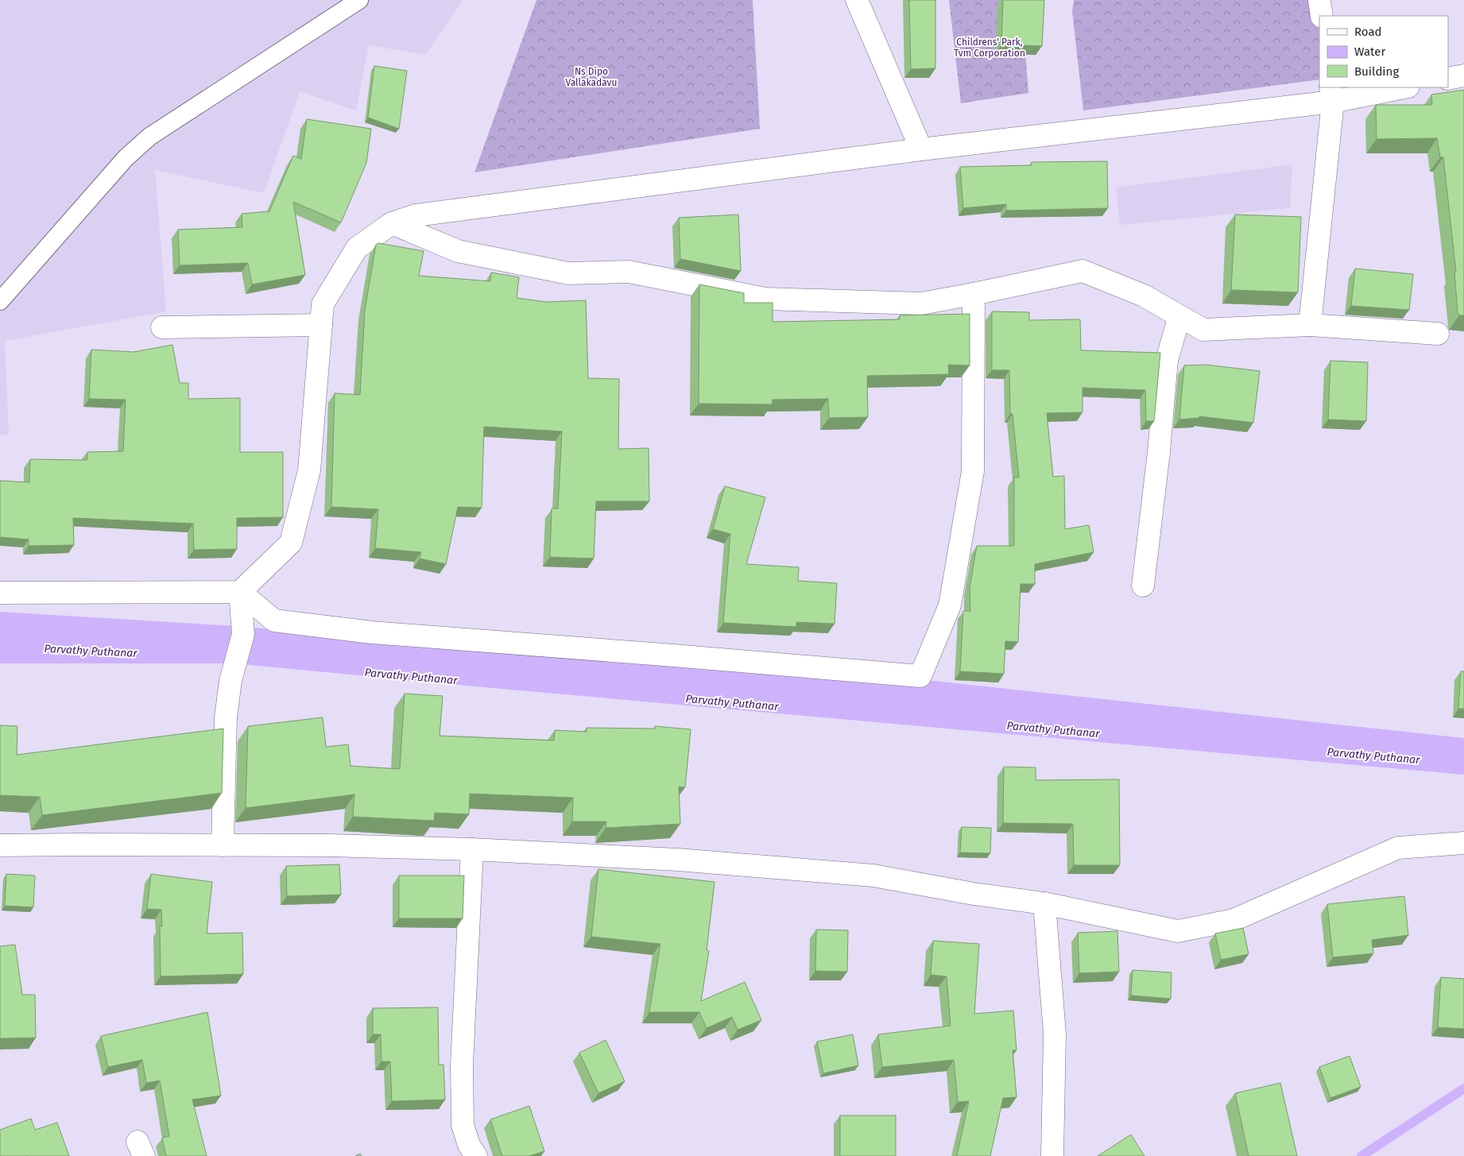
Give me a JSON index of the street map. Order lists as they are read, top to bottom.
{
  "water": ["Parvathy Puthanar"],
  "parks": ["Childrens' Park, Tvm Corporation", "Ns Dipo Vallakadavu"],
  "legend": ["Road", "Water", "Building"]
}
